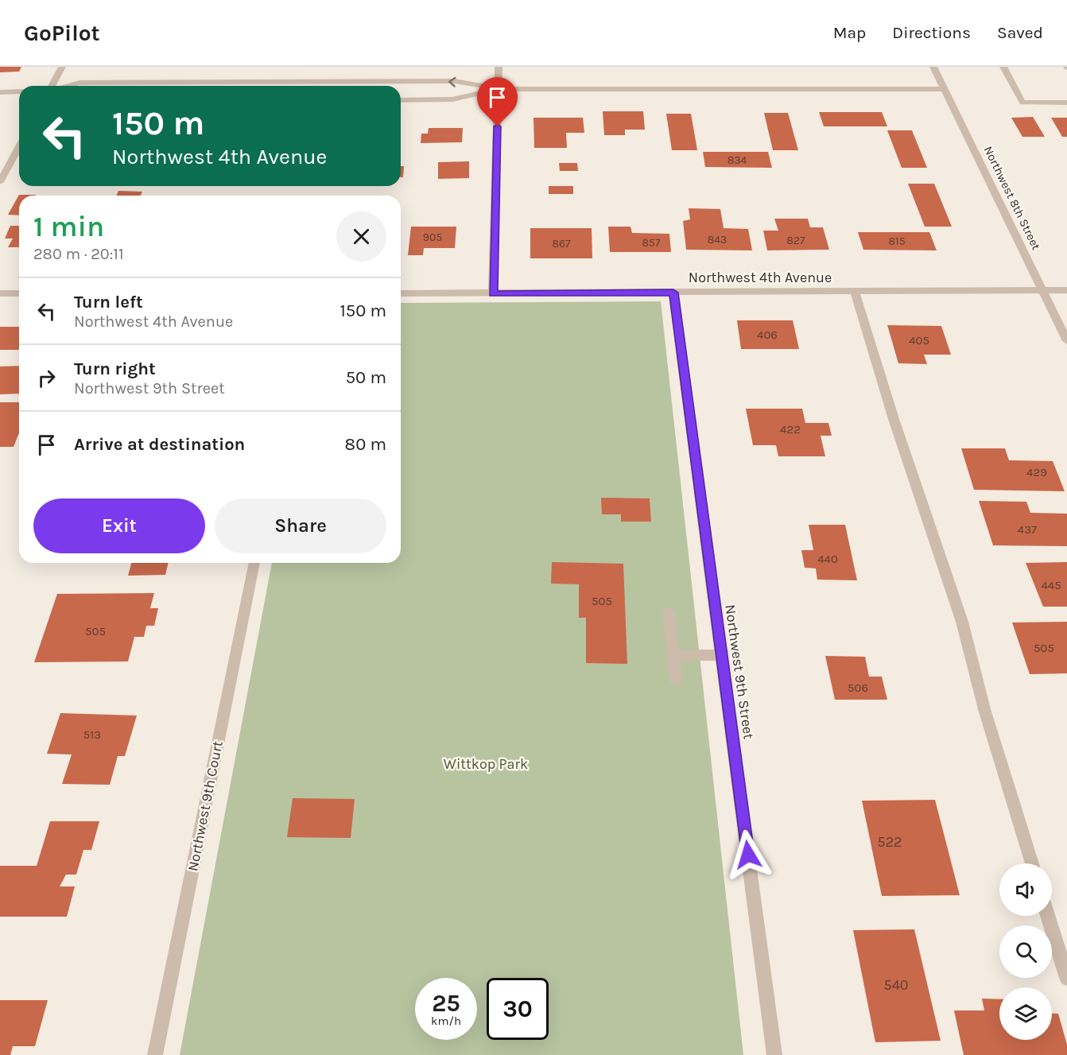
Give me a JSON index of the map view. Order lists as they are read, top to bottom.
{
  "streets": {
    "street": [
      "Northwest 8th Street",
      "Northwest 4th Avenue",
      "Northwest 9th Street",
      "Northwest 9th Court"
    ]
  },
  "crossings": [
    ["Northwest 8th Street", "Northwest 4th Avenue"],
    ["Northwest 4th Avenue", "Northwest 9th Street"]
  ],
  "parks": ["Wittkop Park"],
  "house_numbers": [
    "834",
    "905",
    "843",
    "827",
    "815",
    "857",
    "867",
    "406",
    "405",
    "422",
    "429",
    "437",
    "440",
    "445",
    "505",
    "505",
    "505",
    "506",
    "513",
    "522",
    "540"
  ],
  "page": {
    "header": "GoPilot",
    "nav": ["Map", "Directions", "Saved"],
    "turn": ["150 m", "Northwest 4th Avenue"],
    "heading": ["1 min", "280 m · 20:11"],
    "list": [
      {
        "name": "Turn left",
        "note": "Northwest 4th Avenue",
        "value": "150 m"
      },
      {
        "name": "Turn right",
        "note": "Northwest 9th Street",
        "value": "50 m"
      },
      {
        "name": "Arrive at destination",
        "value": "80 m"
      }
    ],
    "buttons": ["Exit", "Share"],
    "speed": "25 km/h",
    "limit": "30"
  }
}
